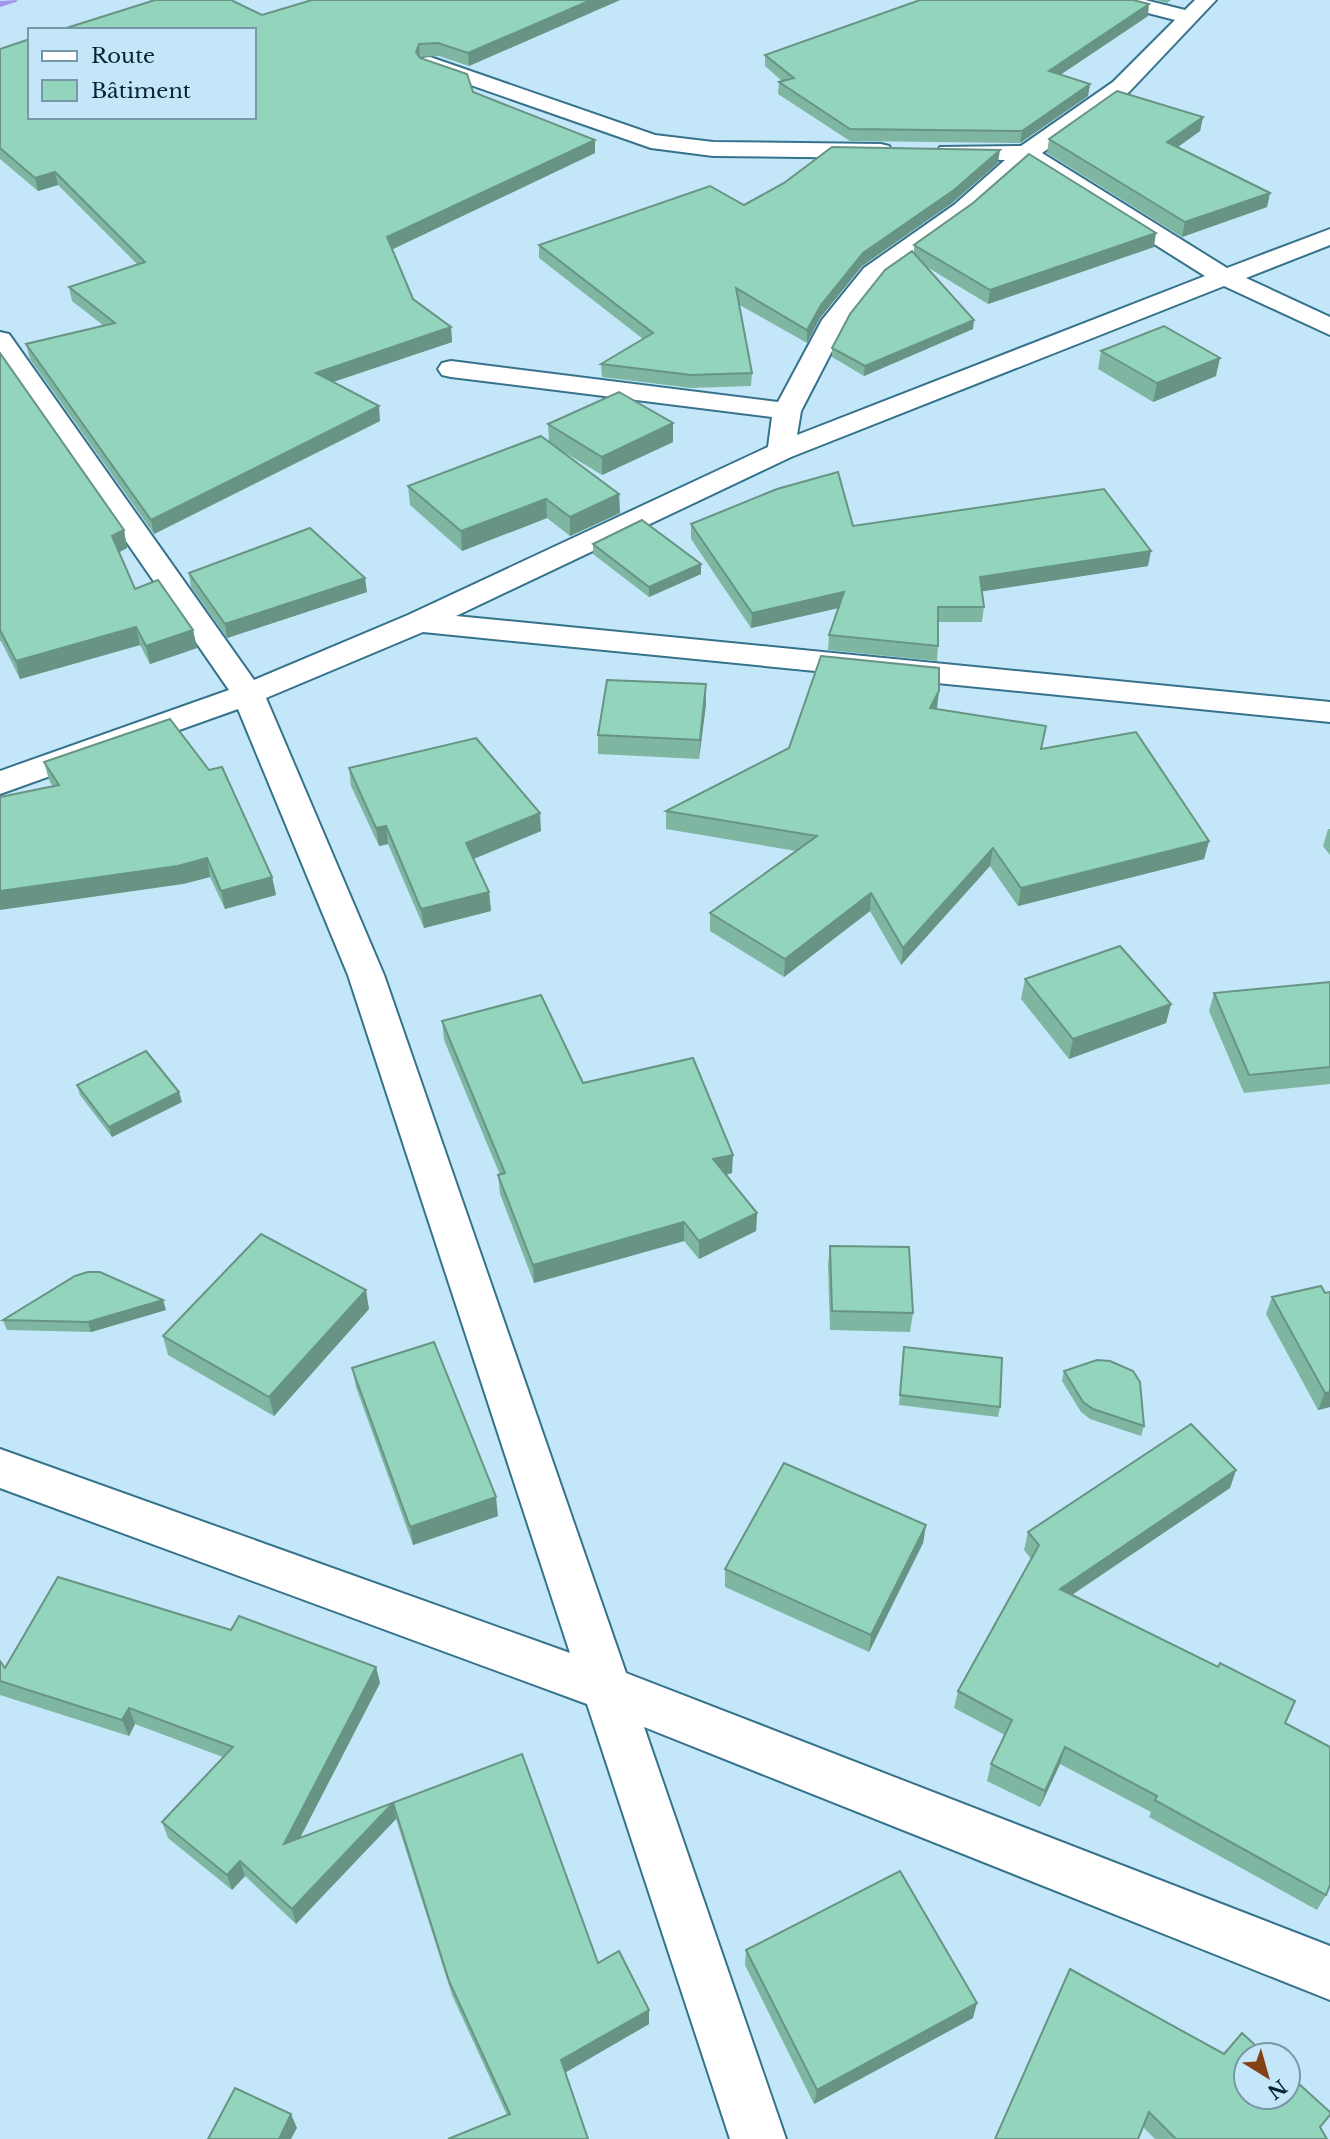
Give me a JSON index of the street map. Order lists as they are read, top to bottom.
{
  "legend": ["Route", "Bâtiment"],
  "north": "bottom right"
}
